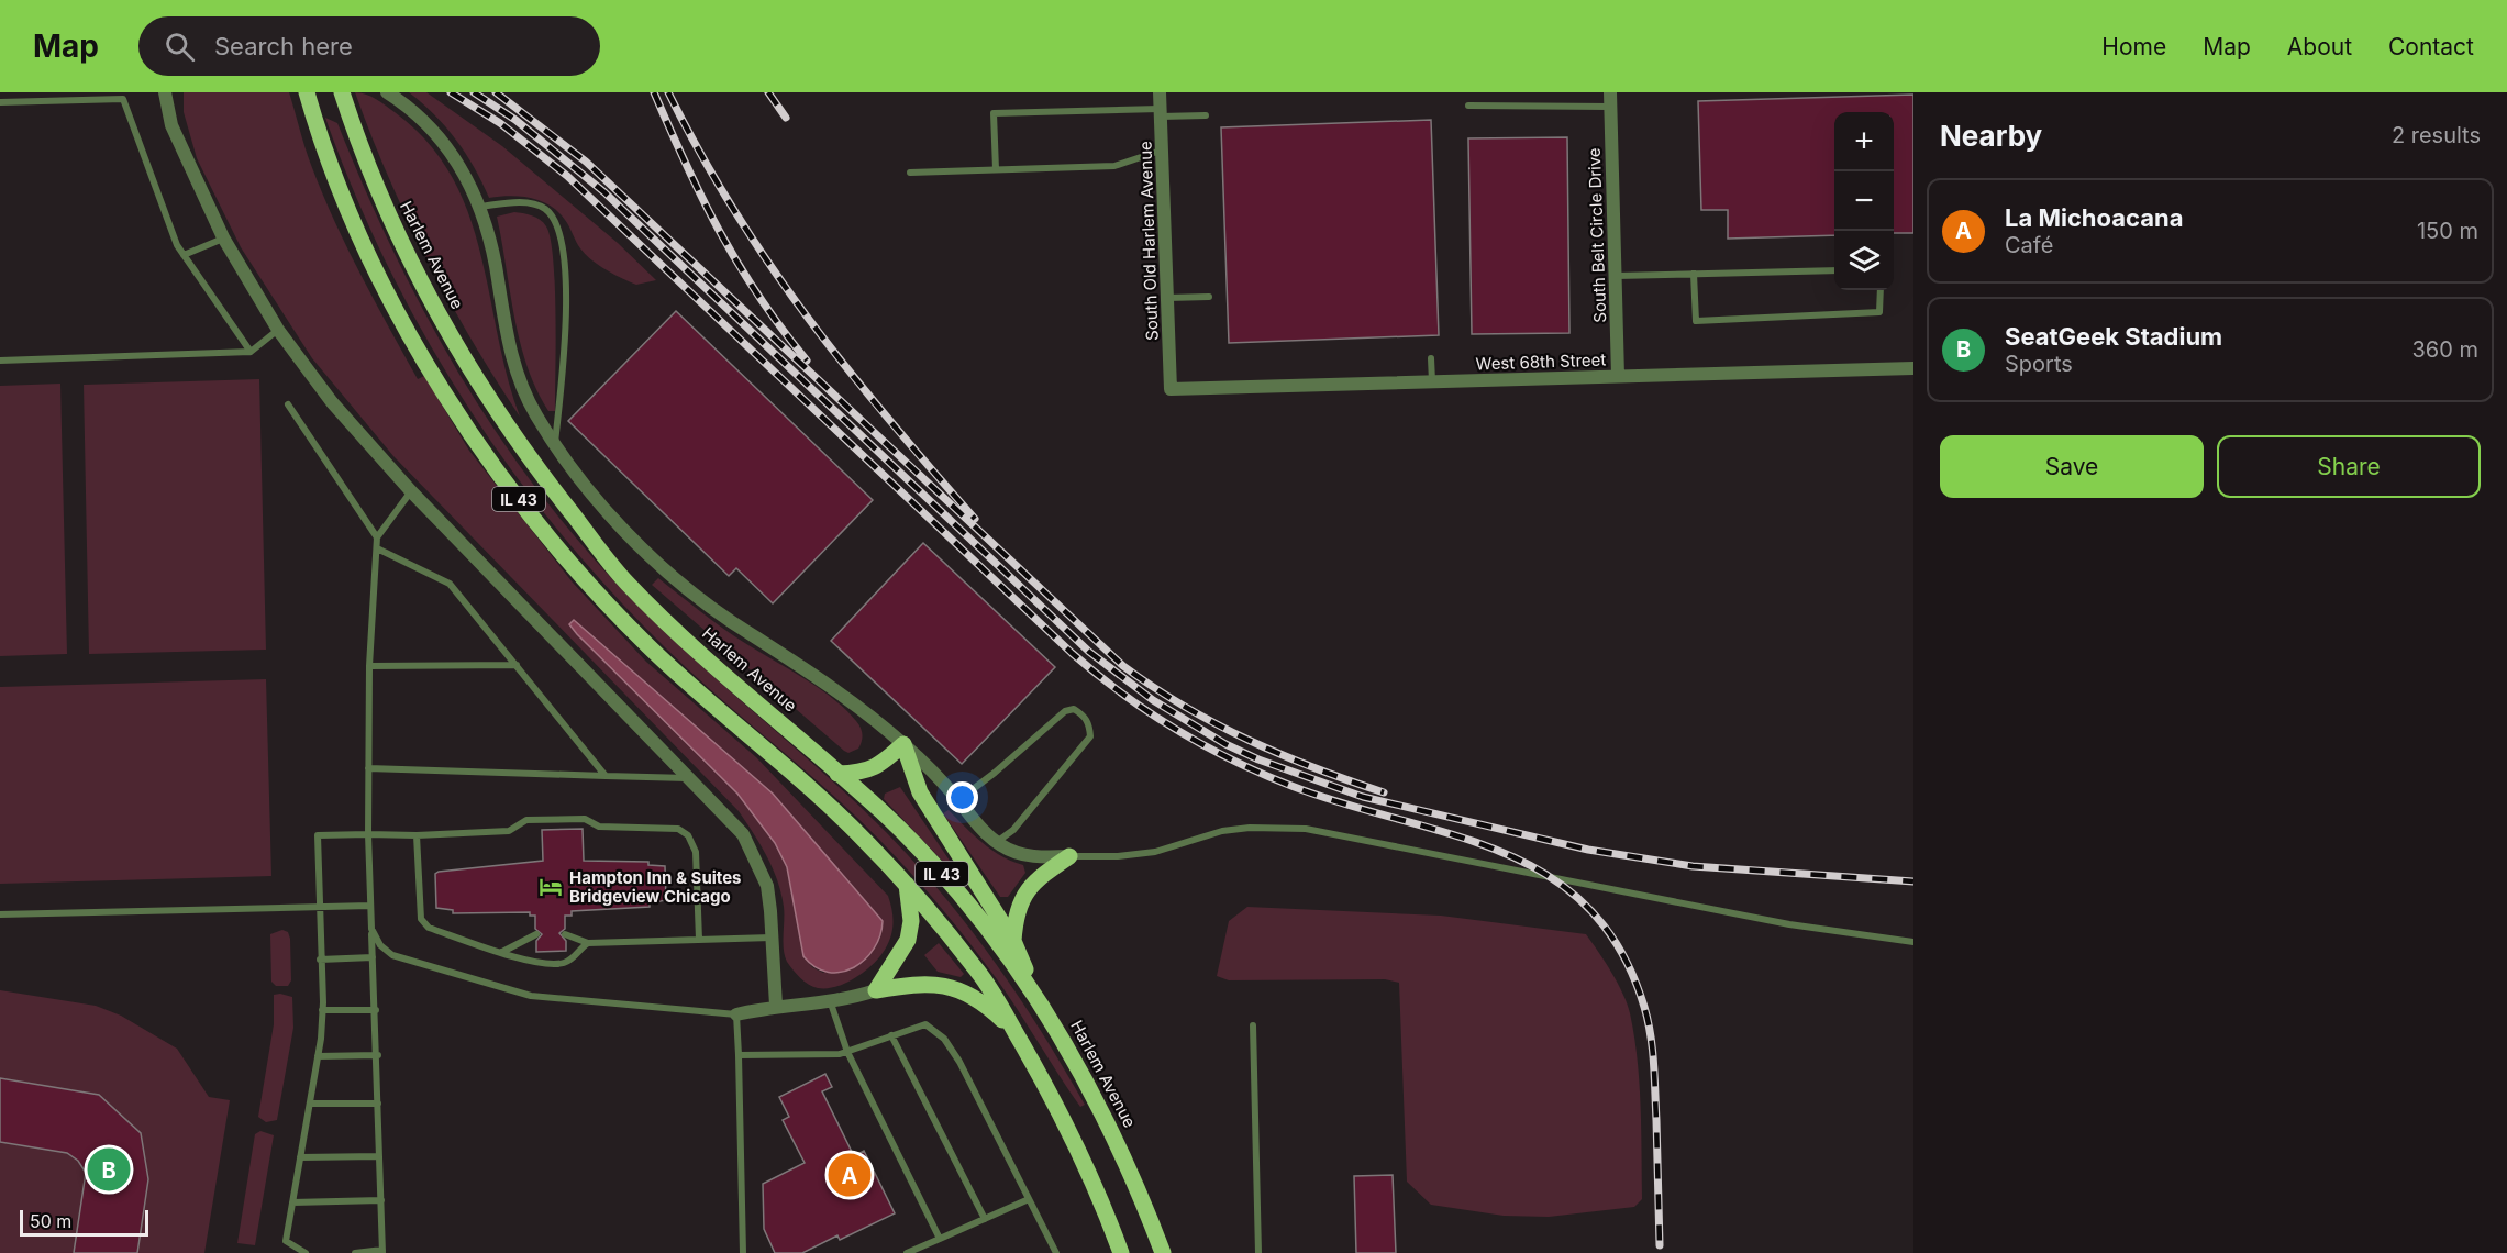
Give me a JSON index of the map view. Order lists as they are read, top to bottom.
{
  "streets": {
    "main road": ["Harlem Avenue", "IL 43"],
    "street": ["South Belt Circle Drive", "South Old Harlem Avenue", "West 68th Street"]
  },
  "crossings": [
    ["South Belt Circle Drive", "West 68th Street"],
    ["South Old Harlem Avenue", "West 68th Street"]
  ],
  "places": {
    "hotel": ["Hampton Inn & Suites Bridgeview Chicago"]
  },
  "scale_bar": "50 m",
  "page": {
    "header": "Map",
    "search": "Search here",
    "nav": [
      "Home",
      "Map",
      "About",
      "Contact"
    ],
    "heading": ["Nearby", "2 results"],
    "map_buttons": ["+", "−"],
    "list": [
      {
        "mark": "A",
        "name": "La Michoacana",
        "note": "Café",
        "value": "150 m"
      },
      {
        "mark": "B",
        "name": "SeatGeek Stadium",
        "note": "Sports",
        "value": "360 m"
      }
    ],
    "buttons": ["Save", "Share"],
    "pins": ["B", "A"],
    "scale": "50 m"
  }
}
